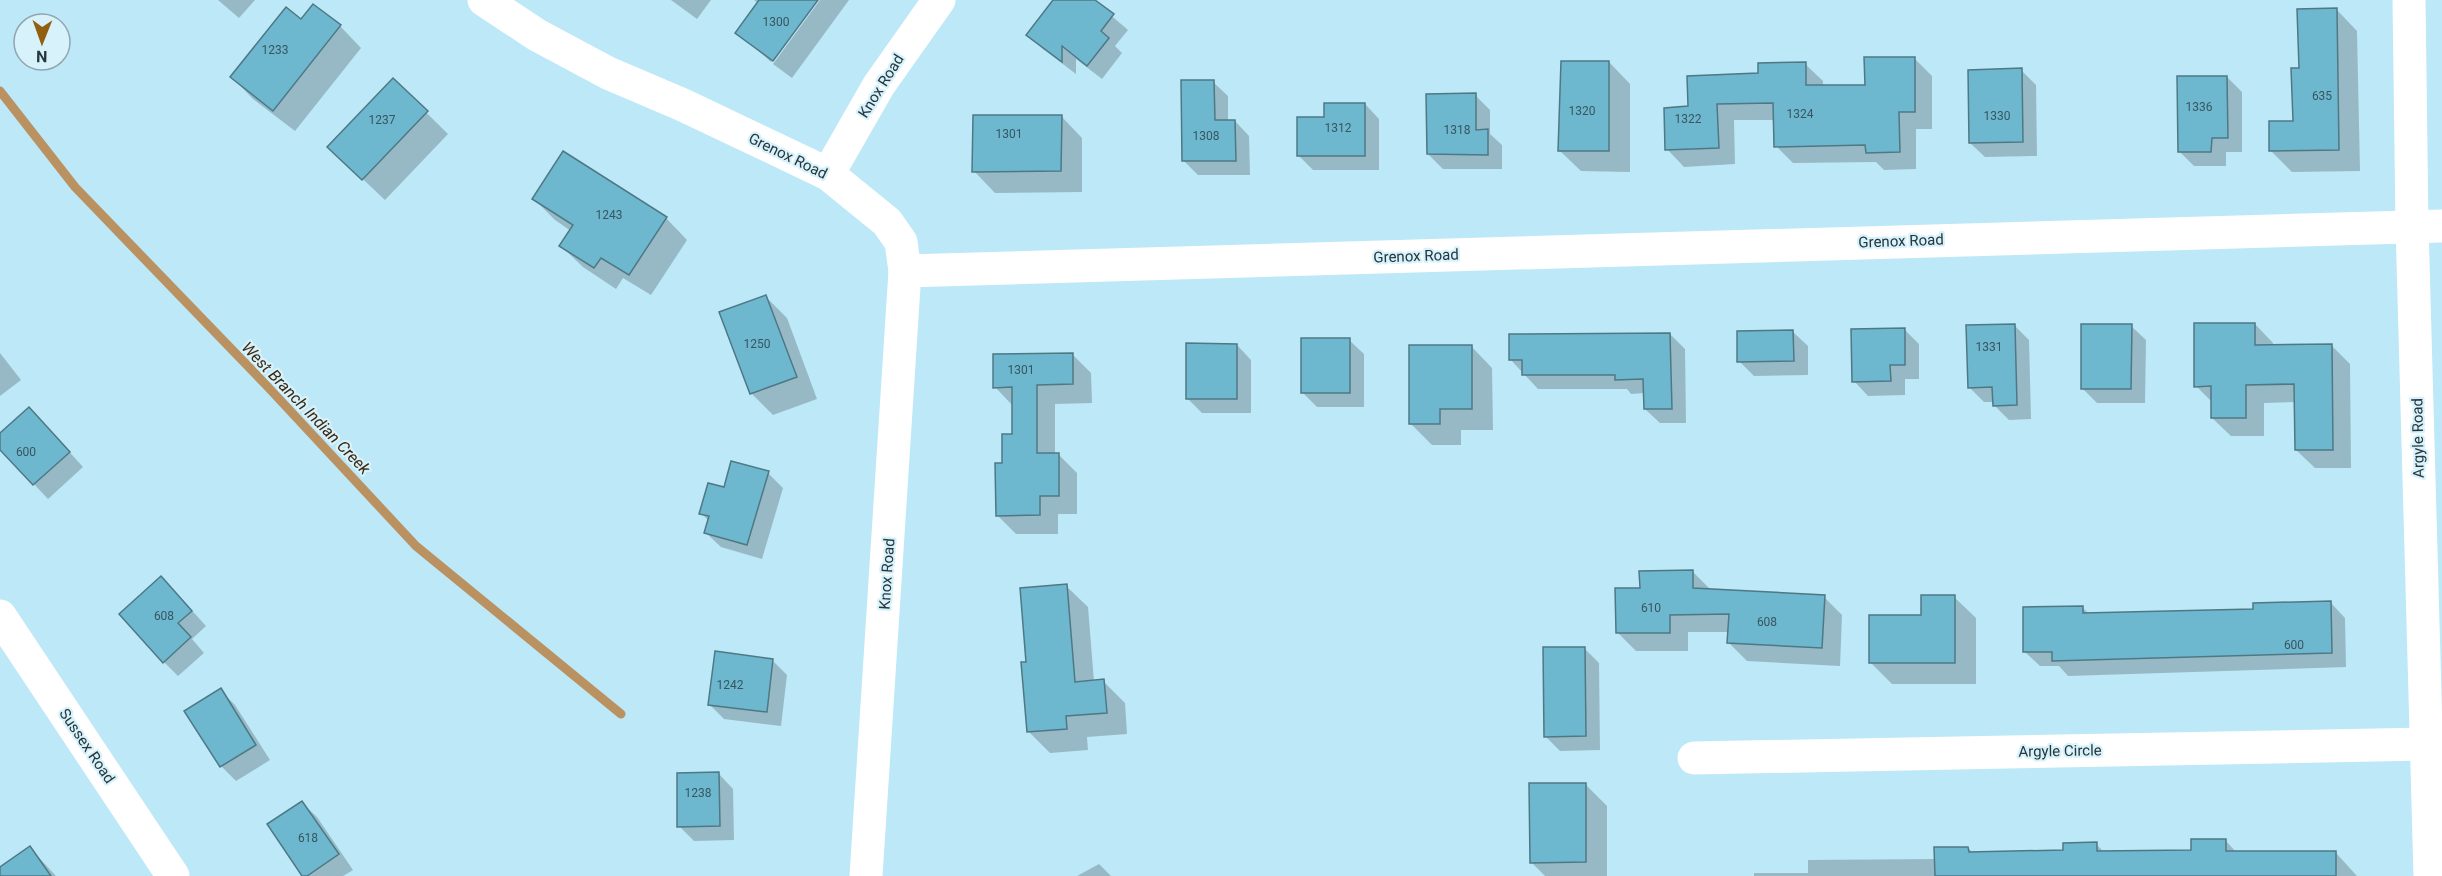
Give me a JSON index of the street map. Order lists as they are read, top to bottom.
{
  "streets": {
    "street": [
      "Knox Road",
      "Grenox Road",
      "Argyle Road",
      "Sussex Road",
      "Argyle Circle"
    ]
  },
  "crossings": [
    ["Knox Road", "Grenox Road"],
    ["Grenox Road", "Argyle Road"],
    ["Argyle Road", "Argyle Circle"]
  ],
  "water": ["West Branch Indian Creek"],
  "house_numbers": [
    "1300",
    "1233",
    "635",
    "1336",
    "1320",
    "1324",
    "1330",
    "1322",
    "1237",
    "1312",
    "1318",
    "1301",
    "1308",
    "1243",
    "1250",
    "1331",
    "1301",
    "600",
    "610",
    "608",
    "608",
    "600",
    "1242",
    "1238",
    "618"
  ],
  "north": "bottom"
}
